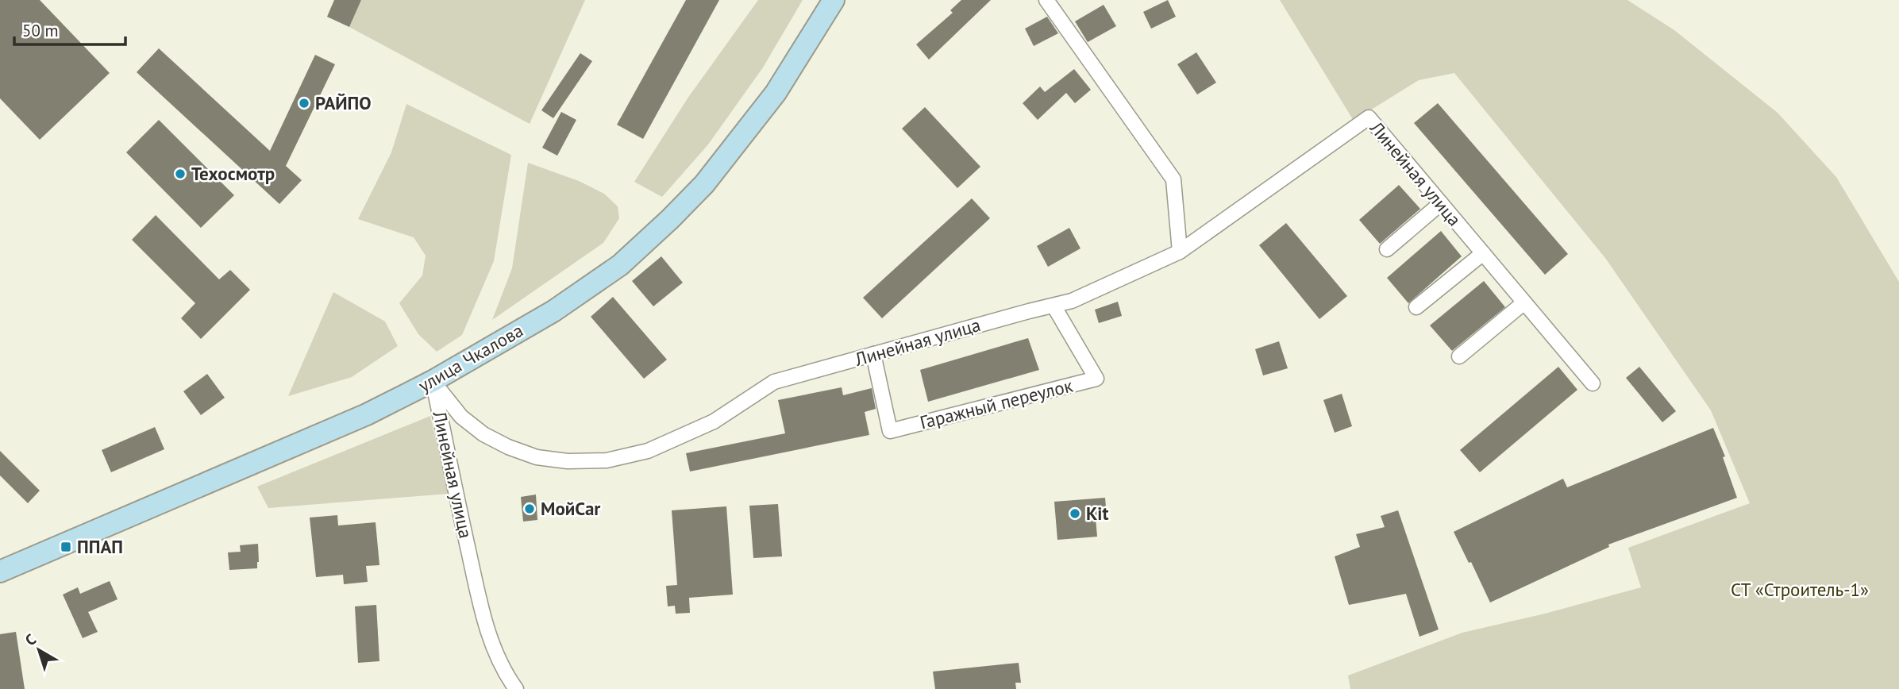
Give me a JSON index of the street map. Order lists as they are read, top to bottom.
{
  "streets": {
    "main road": ["улица Чкалова"],
    "street": ["Линейная улица", "Гаражный переулок"]
  },
  "crossings": [
    ["Линейная улица", "улица Чкалова"],
    ["Линейная улица", "Гаражный переулок"]
  ],
  "parks": ["СТ «Строитель-1»"],
  "places": {
    "other": [
      "РАЙПО",
      "Техосмотр",
      "МойCar",
      "Kit"
    ],
    "transit": ["ППАП"]
  },
  "scale_bar": "50 m",
  "north": "top left"
}
